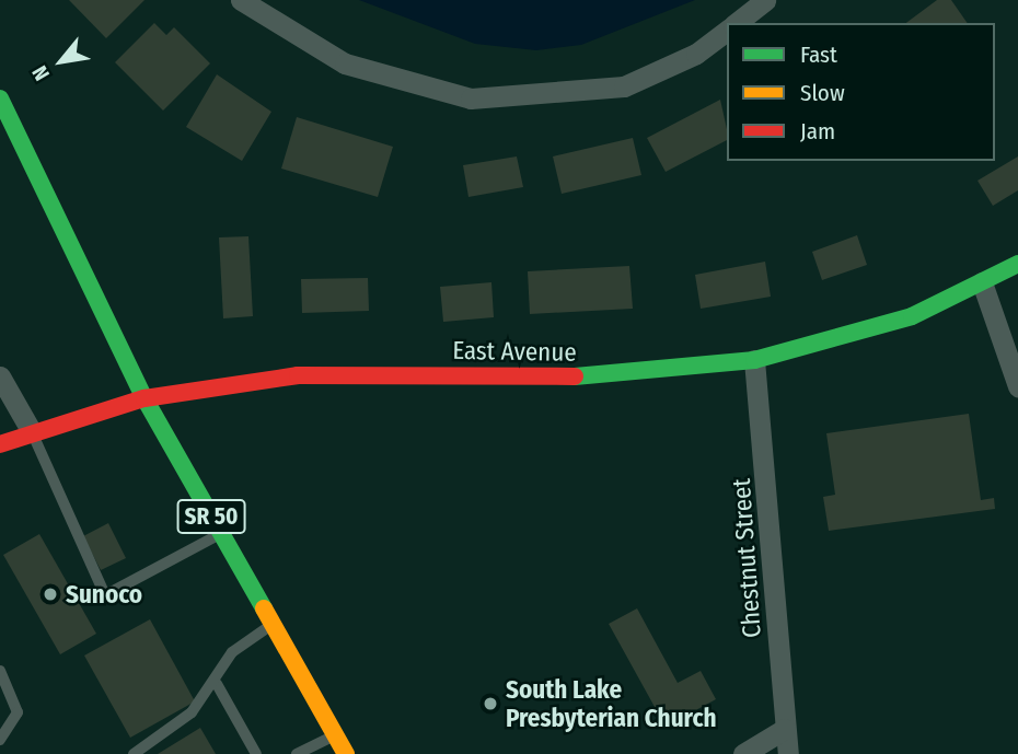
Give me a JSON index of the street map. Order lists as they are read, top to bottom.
{
  "streets": {
    "main road": ["East Avenue", "SR 50"],
    "street": ["Chestnut Street"]
  },
  "crossings": [
    ["East Avenue", "SR 50"],
    ["East Avenue", "Chestnut Street"]
  ],
  "places": ["Sunoco", "South Lake Presbyterian Church"],
  "legend": ["Fast", "Slow", "Jam"],
  "north": "bottom left"
}
